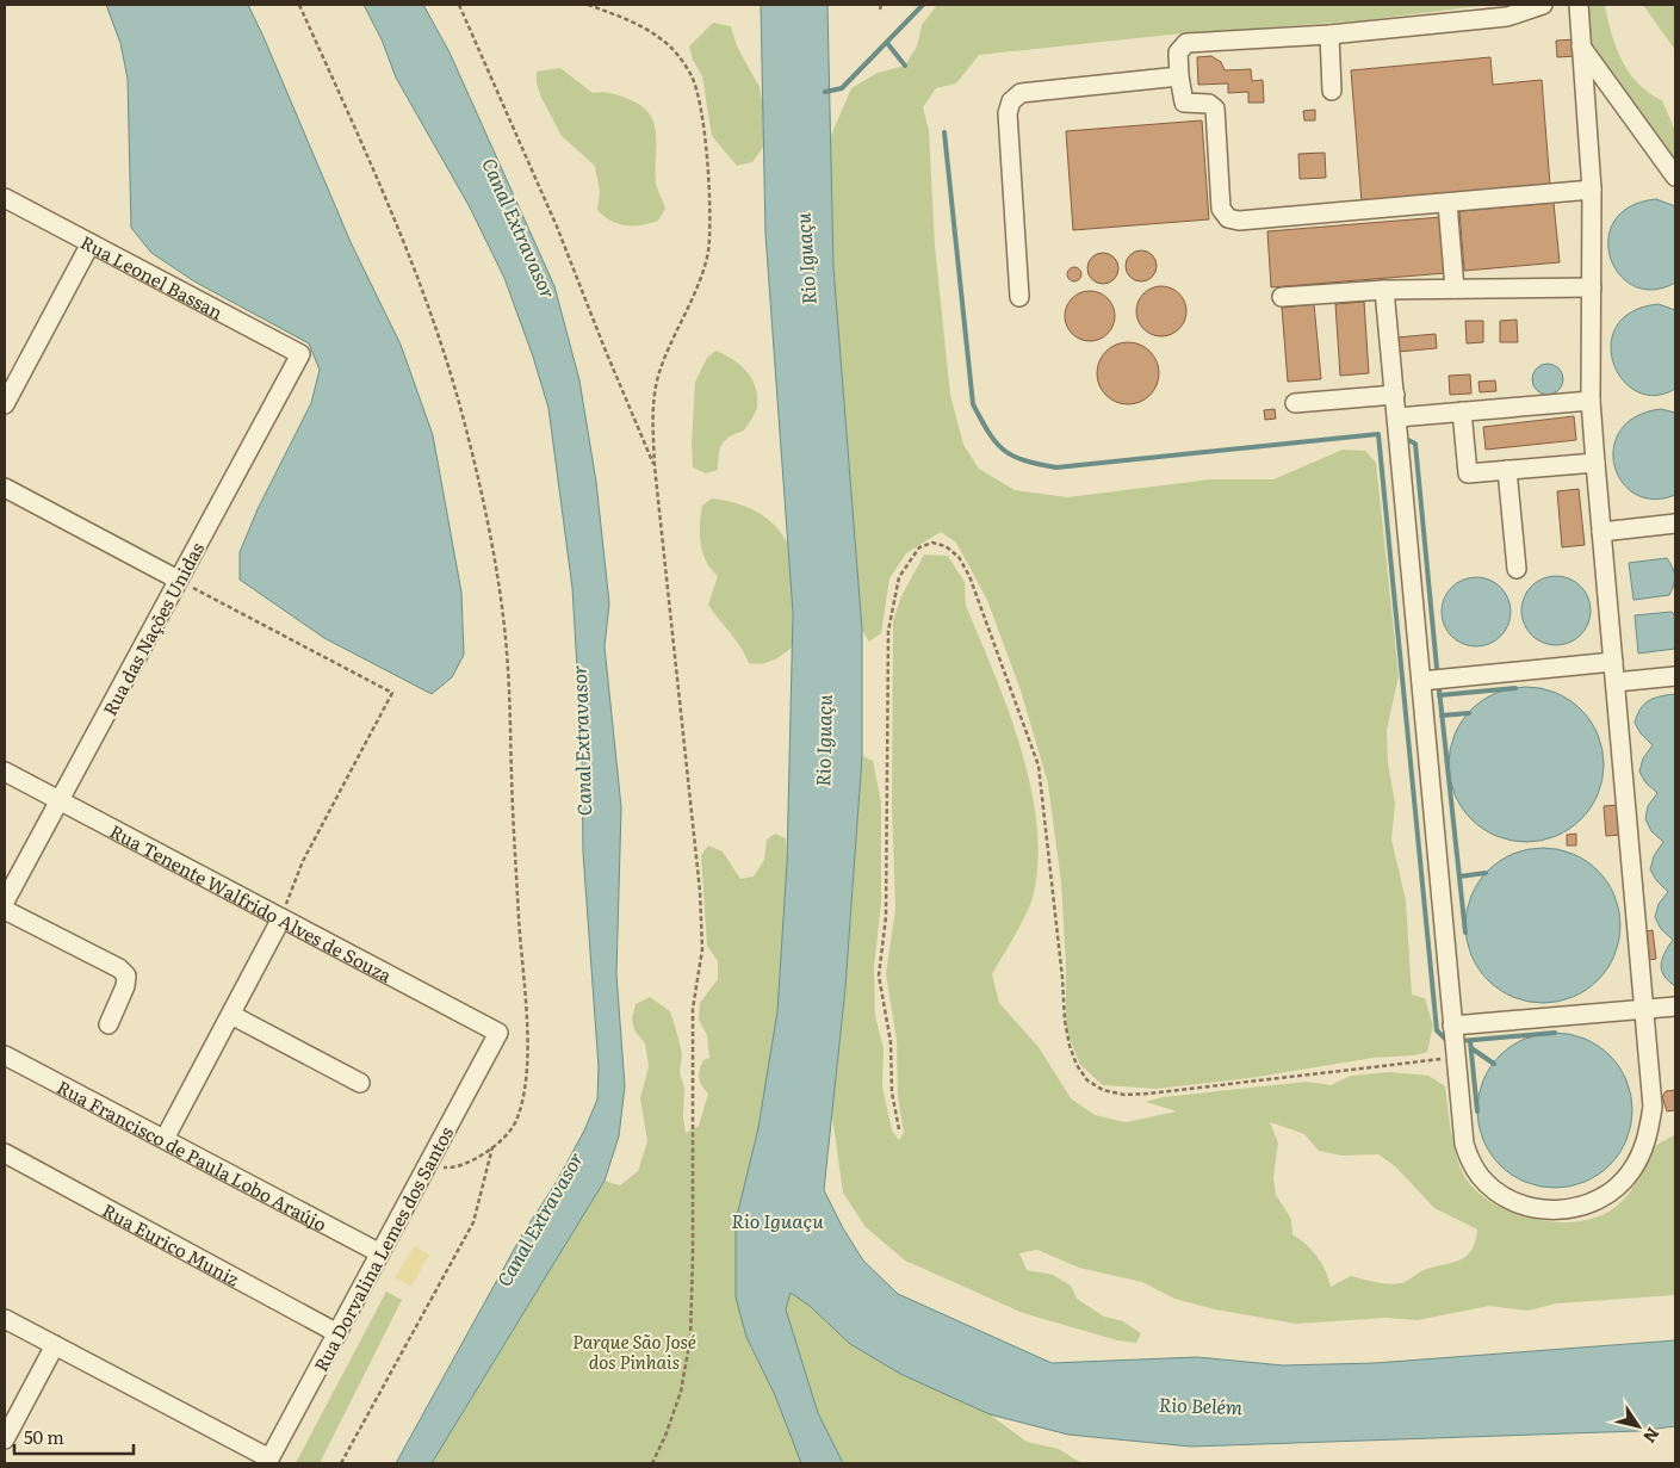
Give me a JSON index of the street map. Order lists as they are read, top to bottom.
{
  "streets": {
    "street": [
      "Rua Leonel Bassan",
      "Rua das Nações Unidas",
      "Rua Tenente Walfrido Alves de Souza",
      "Rua Francisco de Paula Lobo Araújo",
      "Rua Eurico Muniz",
      "Rua Dorvalina Lemes dos Santos"
    ]
  },
  "crossings": [
    ["Rua Leonel Bassan", "Rua das Nações Unidas"],
    ["Rua das Nações Unidas", "Rua Tenente Walfrido Alves de Souza"],
    ["Rua Tenente Walfrido Alves de Souza", "Rua Dorvalina Lemes dos Santos"],
    ["Rua Francisco de Paula Lobo Araújo", "Rua Dorvalina Lemes dos Santos"],
    ["Rua Eurico Muniz", "Rua Dorvalina Lemes dos Santos"]
  ],
  "water": ["Canal Extravasor", "Rio Iguaçu", "Rio Belém"],
  "parks": ["Parque São José dos Pinhais"],
  "scale_bar": "50 m",
  "north": "bottom right"
}
